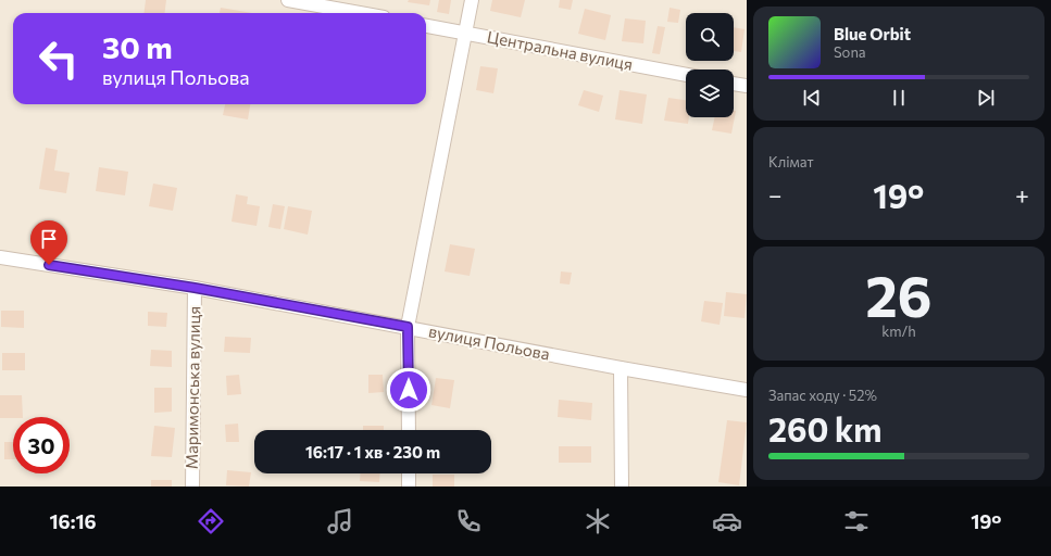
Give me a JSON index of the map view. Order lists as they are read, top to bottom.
{
  "streets": {
    "street": ["Центральна вулиця", "вулиця Польова", "Маримонська вулиця"]
  },
  "crossings": [
    ["вулиця Польова", "Маримонська вулиця"]
  ],
  "page": {
    "turn": ["30 m", "вулиця Польова"],
    "song": ["Blue Orbit", "Sona"],
    "tile": [
      "Клімат",
      ["26", "km/h"],
      ["Запас ходу · 52%", "260 km"]
    ],
    "heat": ["−", "19°", "+"],
    "limit": "30",
    "trip": "16:17 · 1 хв · 230 m",
    "tabs": ["16:16", "19°"]
  }
}
